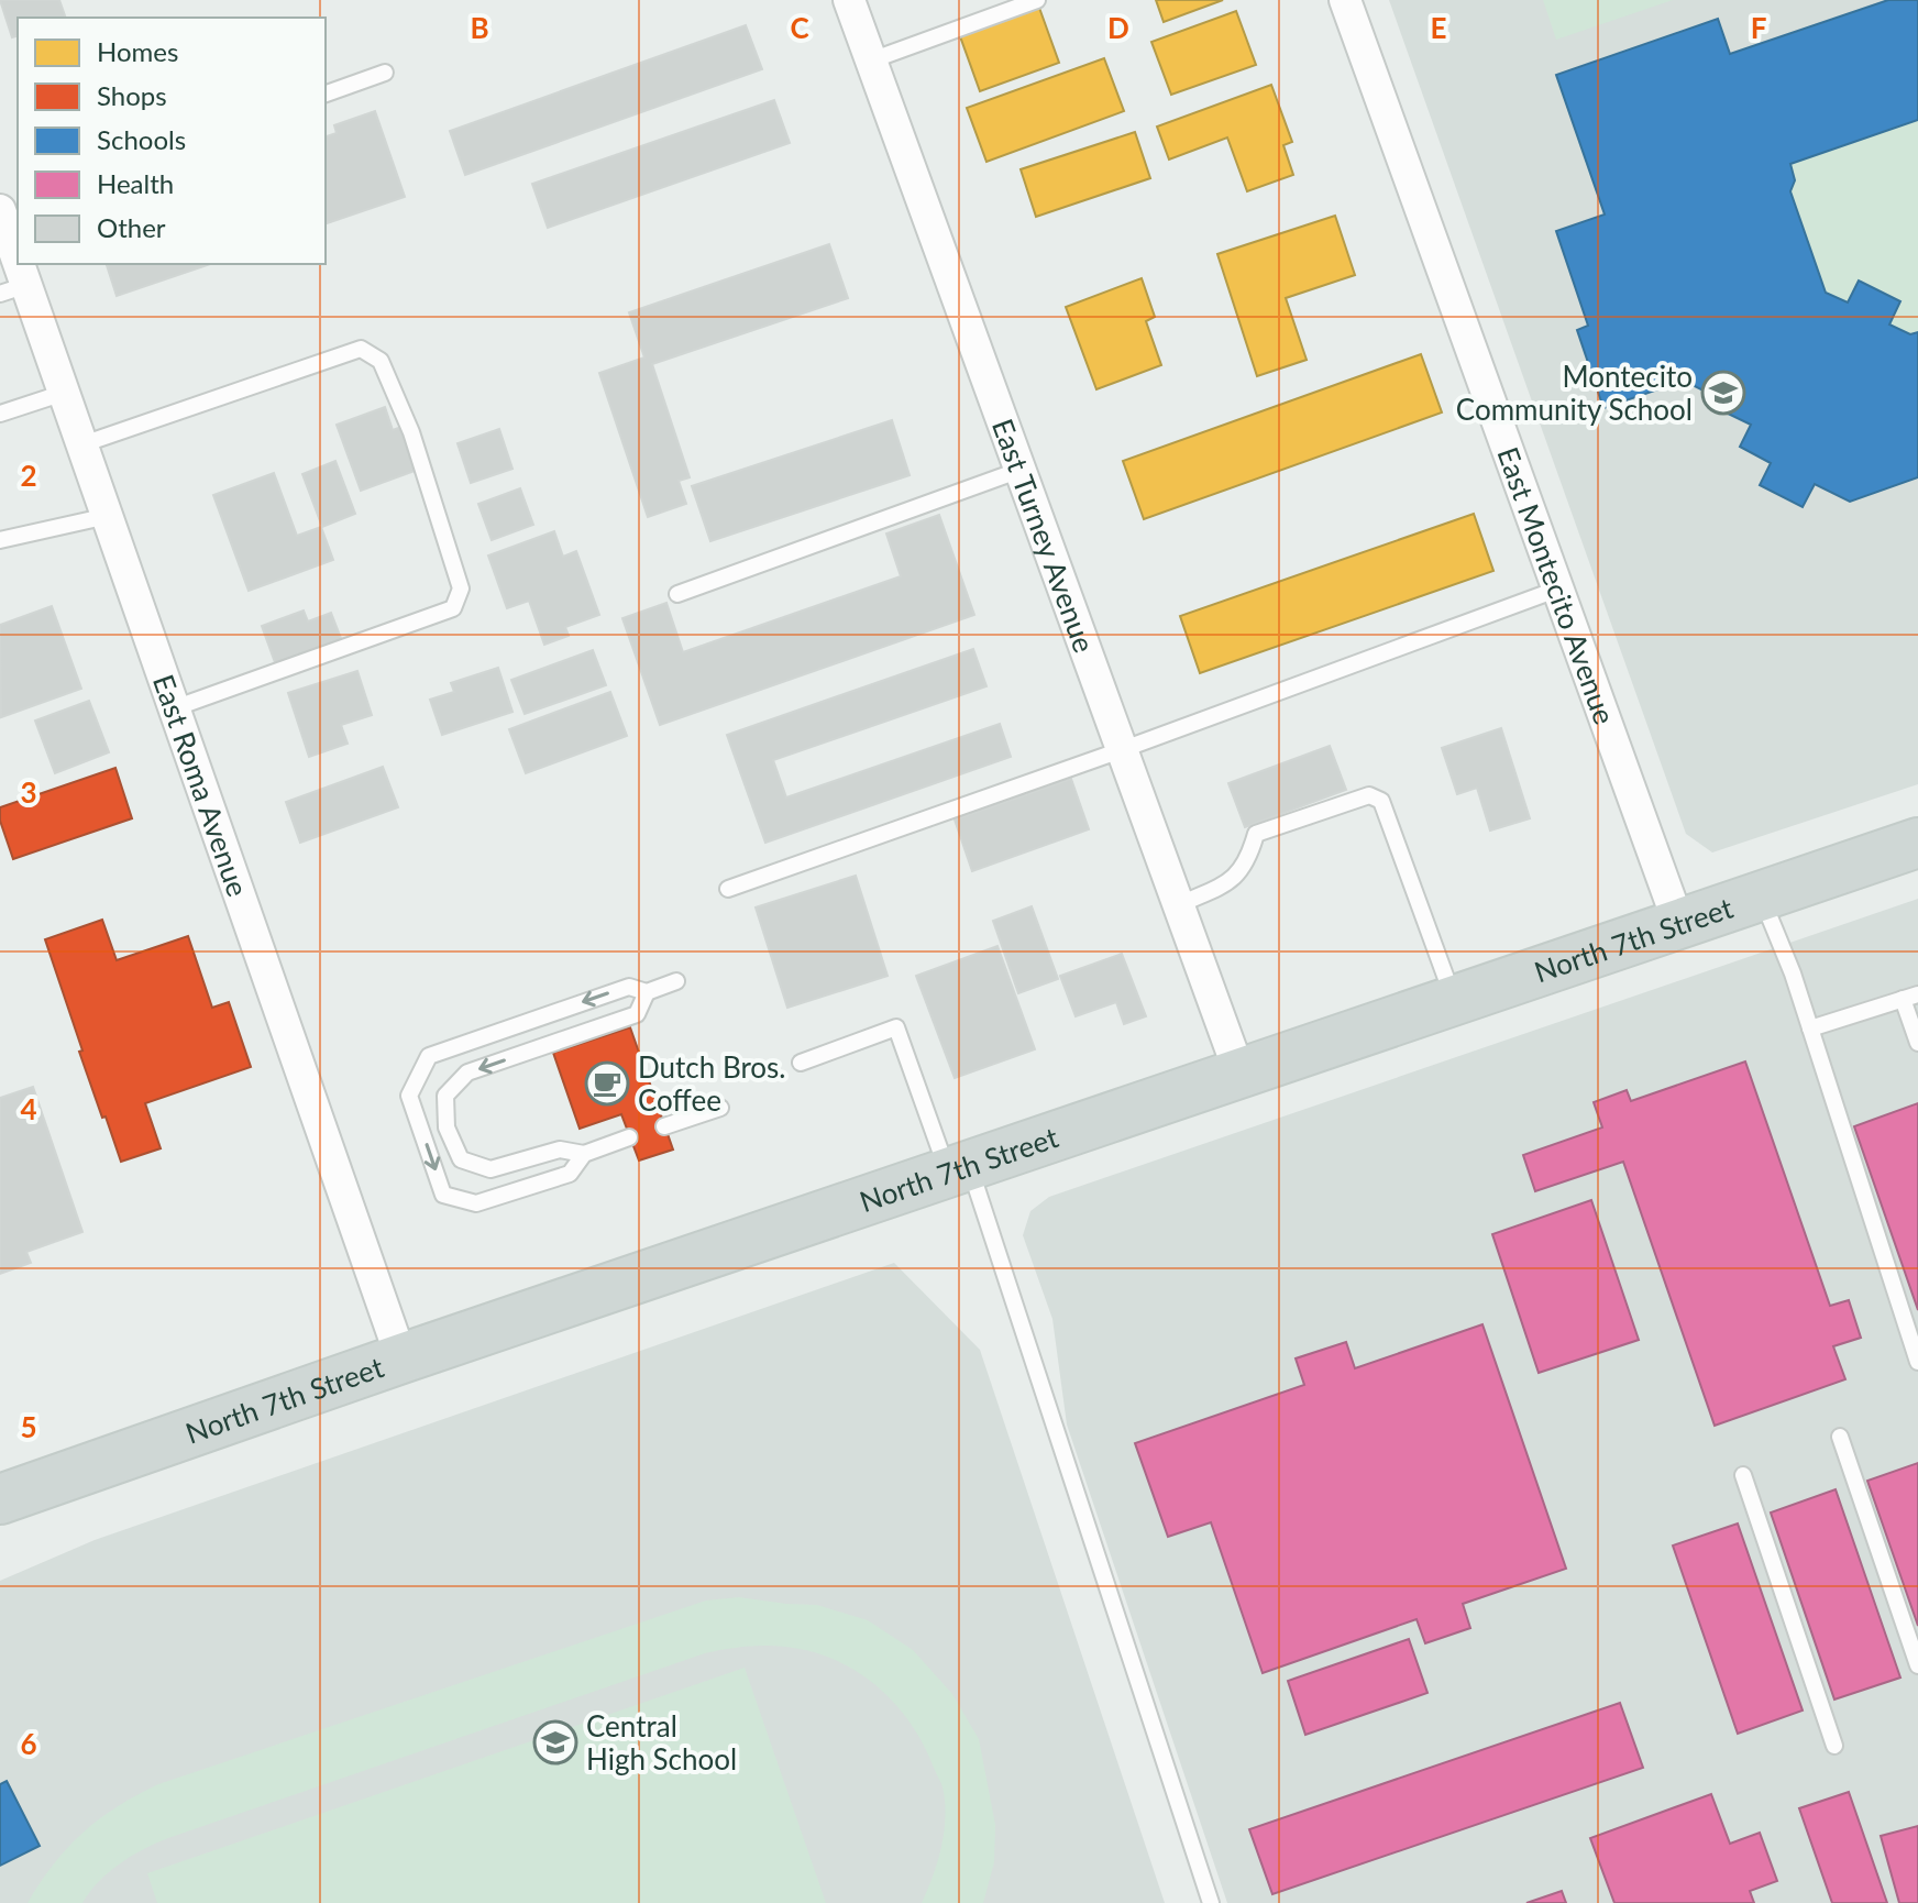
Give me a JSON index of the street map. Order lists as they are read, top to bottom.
{
  "streets": {
    "main road": ["North 7th Street"],
    "street": ["East Turney Avenue", "East Montecito Avenue", "East Roma Avenue"]
  },
  "crossings": [
    ["East Turney Avenue", "North 7th Street"],
    ["East Montecito Avenue", "North 7th Street"],
    ["East Roma Avenue", "North 7th Street"]
  ],
  "places": {
    "school or university": ["Montecito Community School", "Central High School"],
    "cafe": ["Dutch Bros. Coffee"]
  },
  "legend": [
    "Homes",
    "Shops",
    "Schools",
    "Health",
    "Other"
  ],
  "grid": {
    "columns": [
      "B",
      "C",
      "D",
      "E",
      "F"
    ],
    "rows": [
      "2",
      "3",
      "4",
      "5",
      "6"
    ]
  }
}
